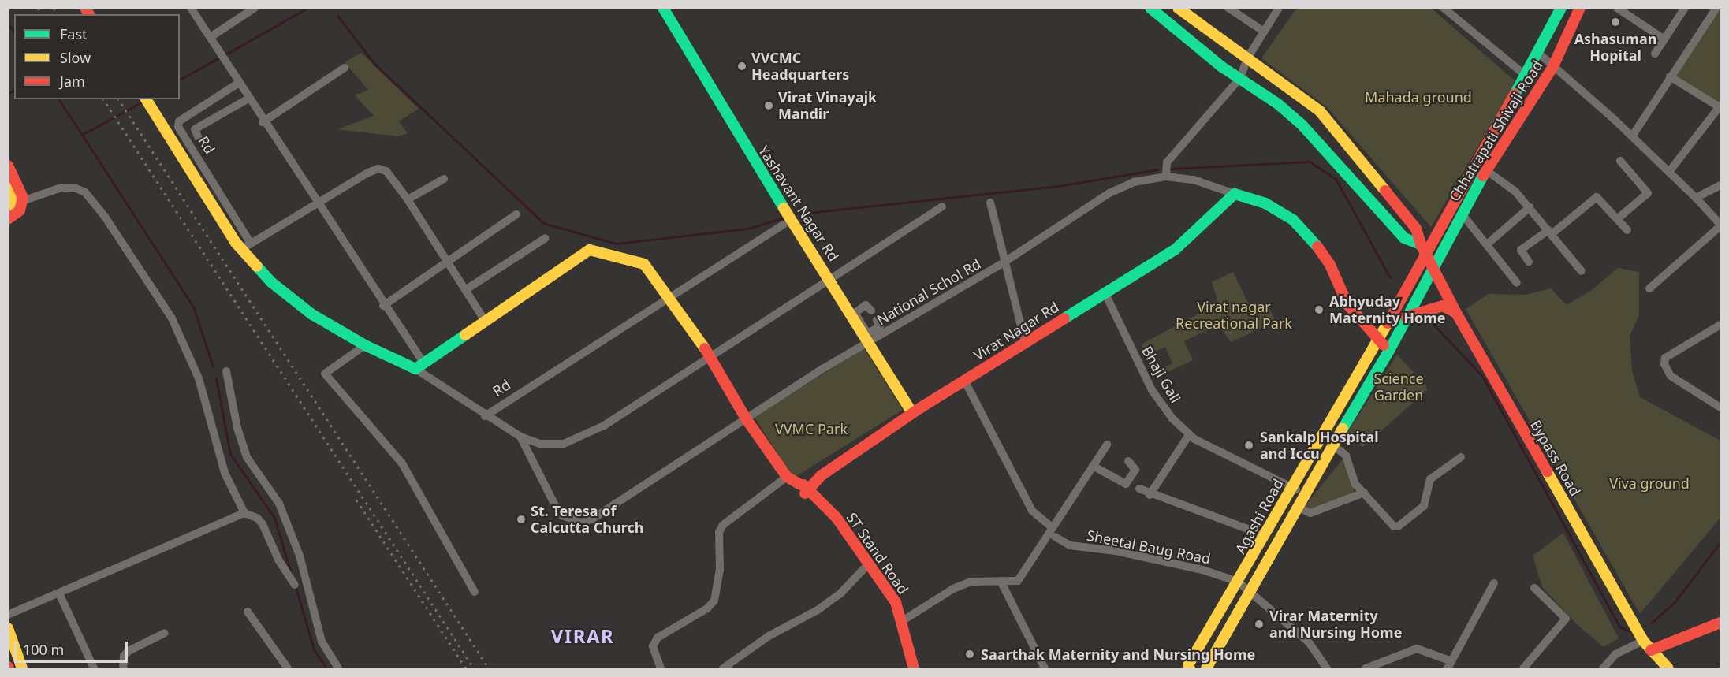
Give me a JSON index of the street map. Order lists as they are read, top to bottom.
{
  "streets": {
    "street": [
      "Chhatrapati Shivaji Road",
      "Rd",
      "Yashavant Nagar Rd",
      "National Schol Rd",
      "Virat Nagar Rd",
      "Bhaji Gali",
      "Bypass Road",
      "Agashi Road",
      "Sheetal Baug Road",
      "ST Stand Road"
    ]
  },
  "crossings": [
    ["Chhatrapati Shivaji Road", "Bypass Road"],
    ["Chhatrapati Shivaji Road", "Agashi Road"],
    ["Rd", "Yashavant Nagar Rd"],
    ["Yashavant Nagar Rd", "National Schol Rd"],
    ["Yashavant Nagar Rd", "Virat Nagar Rd"],
    ["National Schol Rd", "Virat Nagar Rd"],
    ["Virat Nagar Rd", "Bhaji Gali"],
    ["Virat Nagar Rd", "Sheetal Baug Road"],
    ["Virat Nagar Rd", "ST Stand Road"],
    ["Bhaji Gali", "Agashi Road"],
    ["Bypass Road", "Agashi Road"],
    ["Agashi Road", "Sheetal Baug Road"]
  ],
  "districts": ["VIRAR"],
  "parks": [
    "Mahada ground",
    "Virat nagar Recreational Park",
    "Science Garden",
    "VVMC Park",
    "Viva ground"
  ],
  "places": [
    "Ashasuman Hopital",
    "VVCMC Headquarters",
    "Virat Vinayajk Mandir",
    "Abhyuday Maternity Home",
    "Sankalp Hospital and Iccu",
    "St. Teresa of Calcutta Church",
    "Virar Maternity and Nursing Home",
    "Saarthak Maternity and Nursing Home"
  ],
  "legend": ["Fast", "Slow", "Jam"],
  "scale_bar": "100 m"
}
